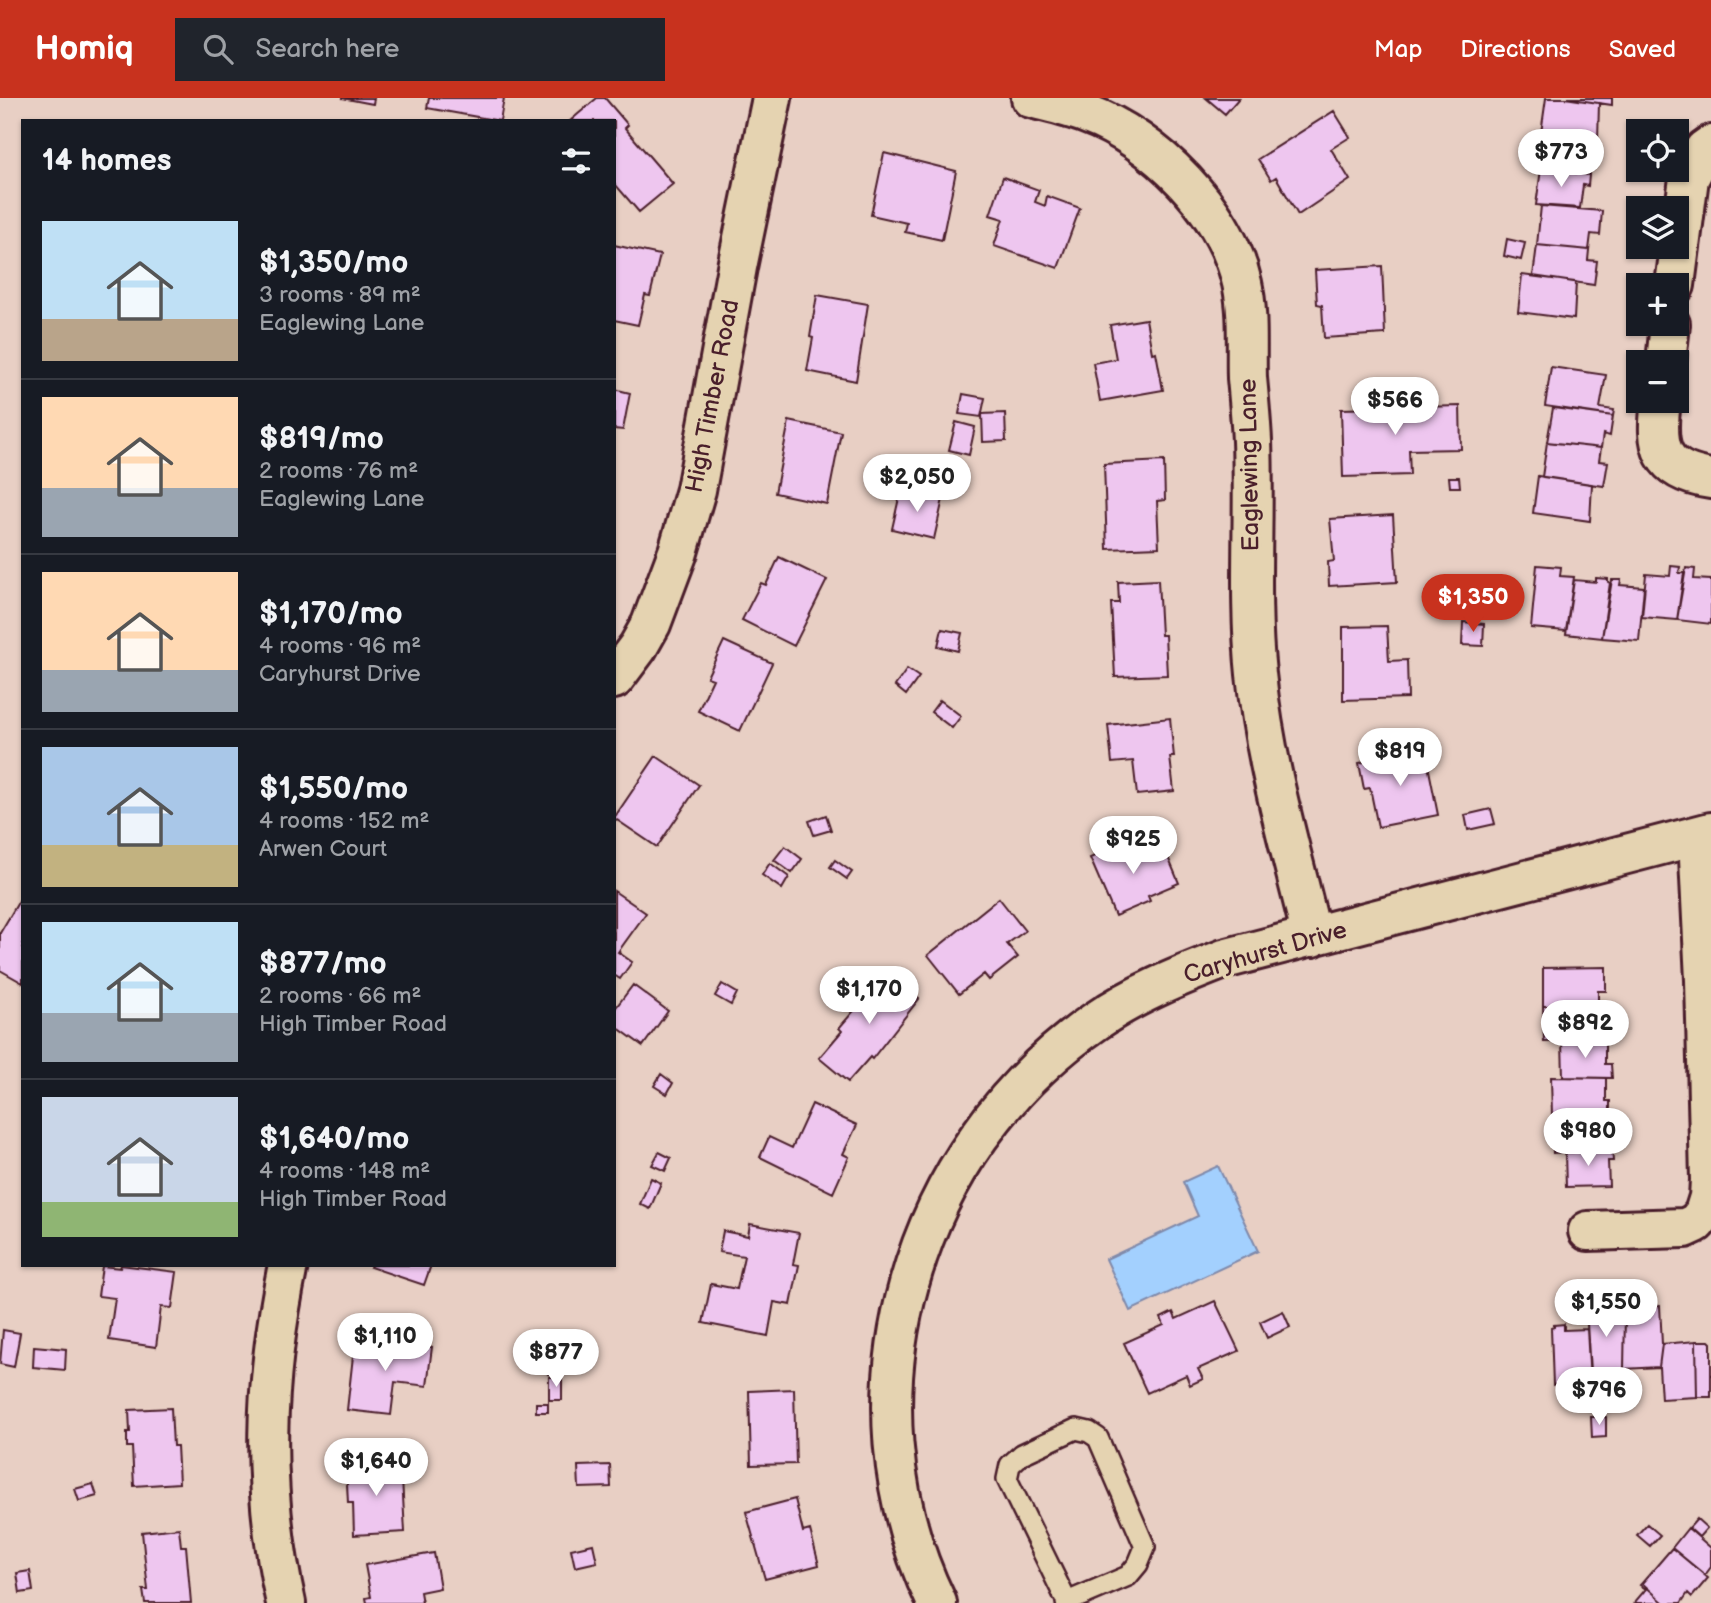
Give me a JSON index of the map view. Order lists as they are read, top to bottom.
{
  "streets": {
    "street": ["High Timber Road", "Eaglewing Lane", "Caryhurst Drive"]
  },
  "crossings": [
    ["Eaglewing Lane", "Caryhurst Drive"]
  ],
  "page": {
    "header": "Homiq",
    "search": "Search here",
    "nav": ["Map", "Directions", "Saved"],
    "map_buttons": ["+", "−"],
    "heading": "14 homes",
    "price": [
      "$773",
      "$566",
      "$2,050",
      "$1,350",
      "$819",
      "$925",
      "$1,170",
      "$892",
      "$980",
      "$1,550",
      "$1,110",
      "$877",
      "$796",
      "$1,640"
    ],
    "list": [
      {
        "name": "$1,350/mo",
        "note": "3 rooms · 89 m² · Eaglewing Lane"
      },
      {
        "name": "$819/mo",
        "note": "2 rooms · 76 m² · Eaglewing Lane"
      },
      {
        "name": "$1,170/mo",
        "note": "4 rooms · 96 m² · Caryhurst Drive"
      },
      {
        "name": "$1,550/mo",
        "note": "4 rooms · 152 m² · Arwen Court"
      },
      {
        "name": "$877/mo",
        "note": "2 rooms · 66 m² · High Timber Road"
      },
      {
        "name": "$1,640/mo",
        "note": "4 rooms · 148 m² · High Timber Road"
      }
    ]
  }
}
